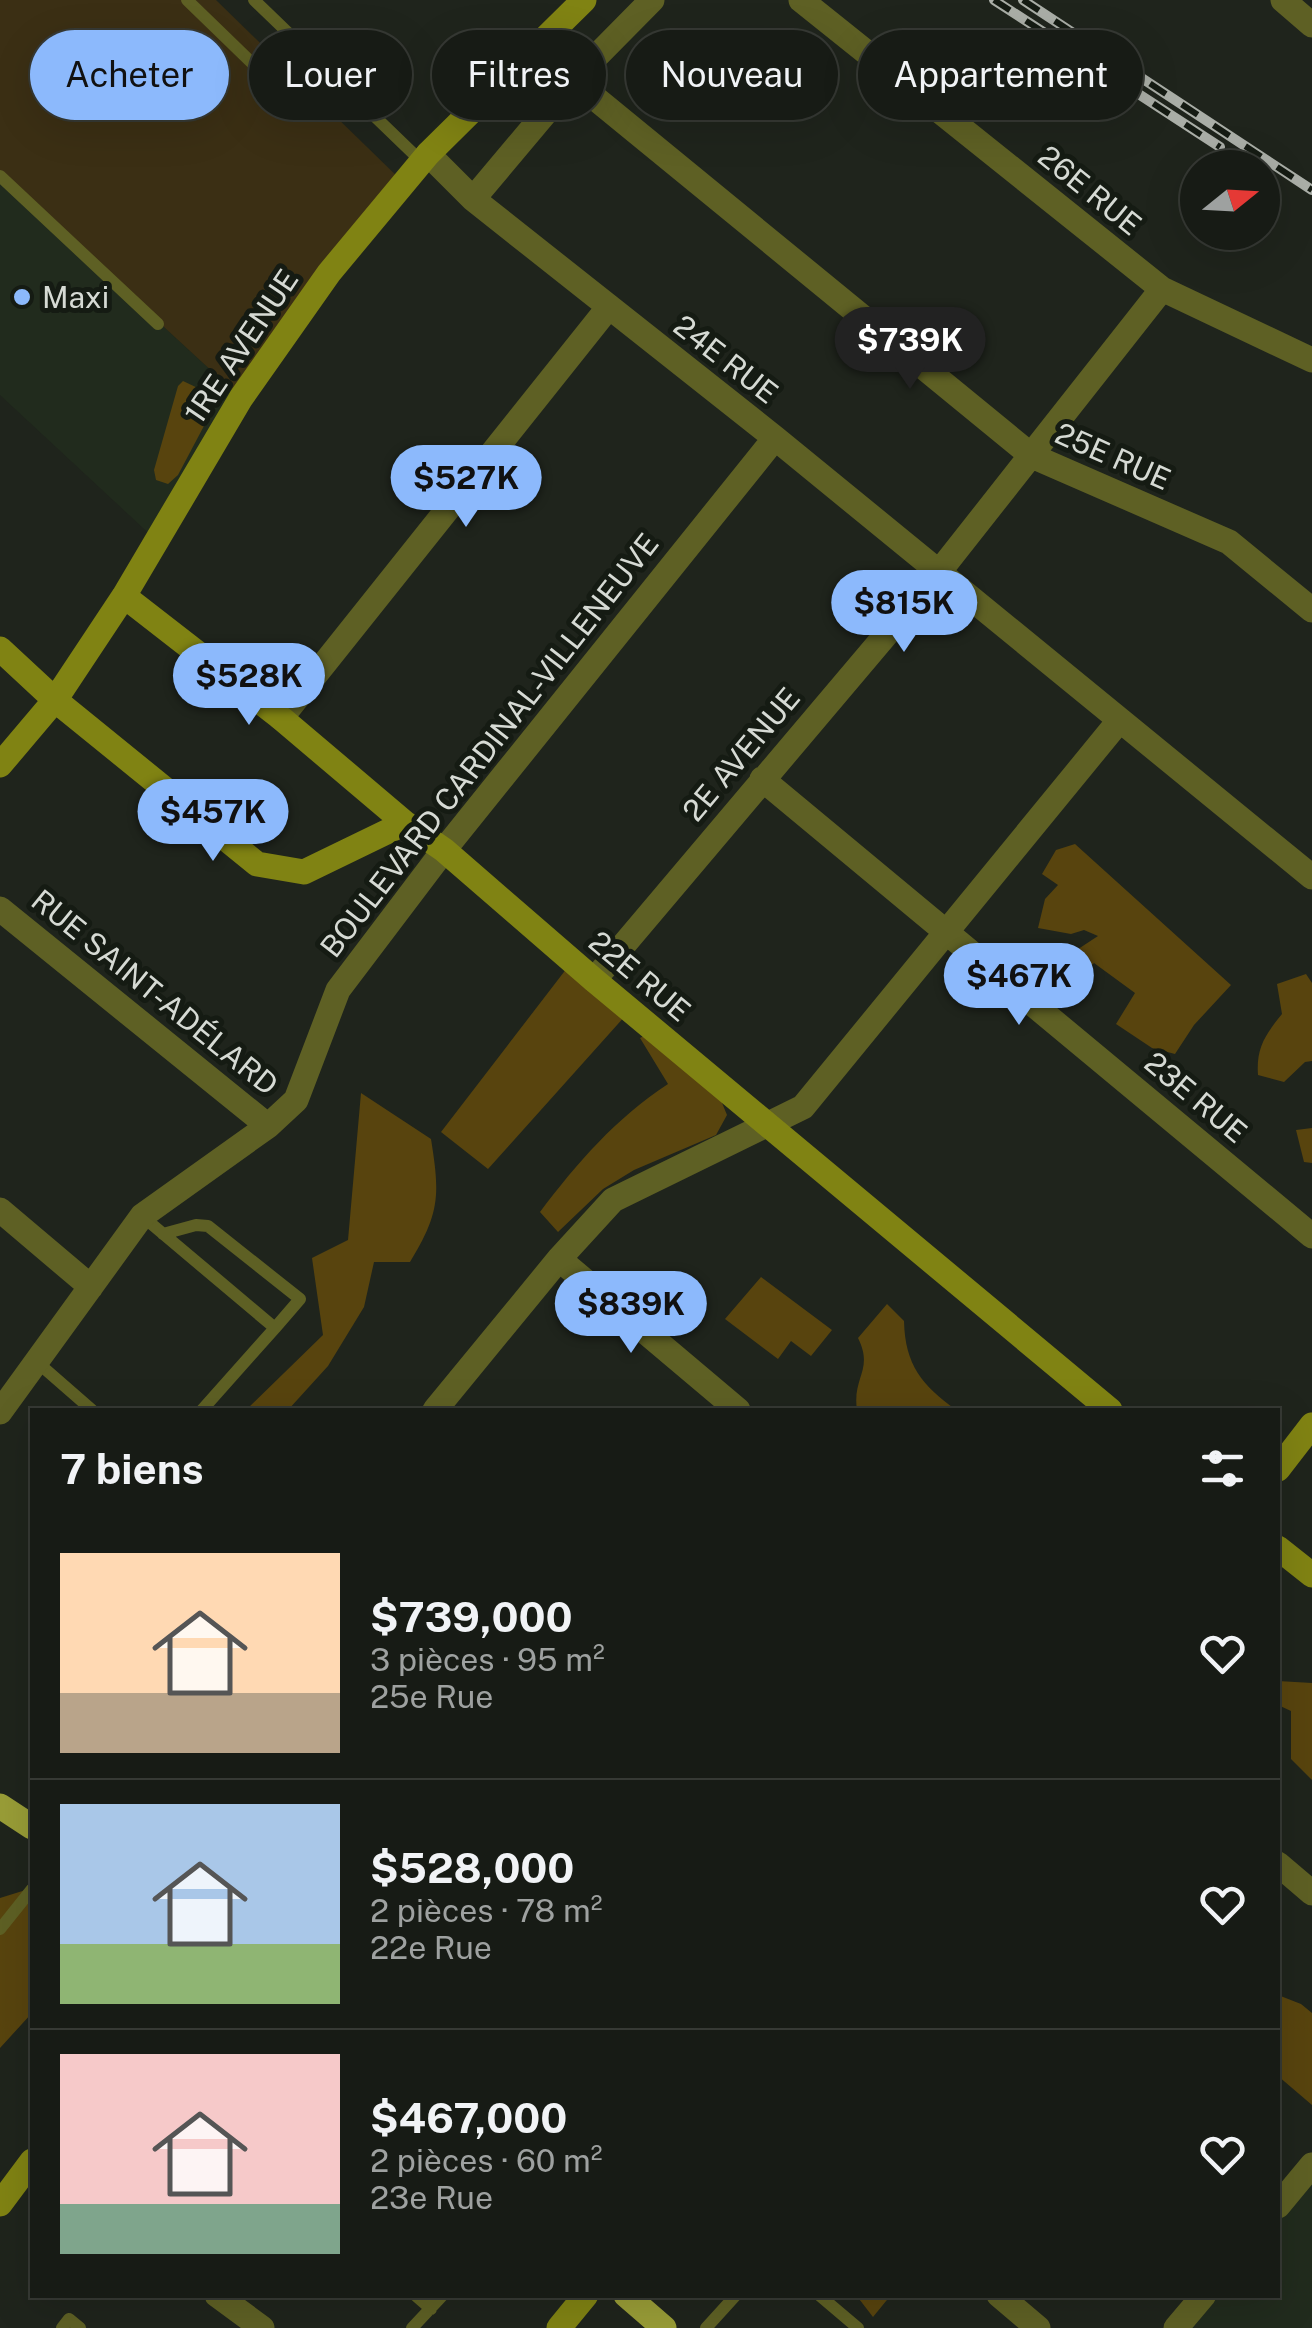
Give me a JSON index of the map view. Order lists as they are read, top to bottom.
{
  "streets": {
    "street": [
      "26E RUE",
      "1RE AVENUE",
      "24E RUE",
      "25E RUE",
      "BOULEVARD CARDINAL-VILLENEUVE",
      "2E AVENUE",
      "22E RUE",
      "RUE SAINT-ADÉLARD",
      "23E RUE"
    ]
  },
  "crossings": [
    ["26E RUE", "2E AVENUE"],
    ["1RE AVENUE", "24E RUE"],
    ["1RE AVENUE", "22E RUE"],
    ["24E RUE", "BOULEVARD CARDINAL-VILLENEUVE"],
    ["24E RUE", "2E AVENUE"],
    ["25E RUE", "2E AVENUE"],
    ["BOULEVARD CARDINAL-VILLENEUVE", "22E RUE"],
    ["BOULEVARD CARDINAL-VILLENEUVE", "RUE SAINT-ADÉLARD"],
    ["2E AVENUE", "22E RUE"],
    ["2E AVENUE", "23E RUE"]
  ],
  "places": ["Maxi"],
  "north": "right",
  "page": {
    "chip": [
      "Acheter",
      "Louer",
      "Filtres",
      "Nouveau",
      "Appartement"
    ],
    "price": [
      "$739K",
      "$527K",
      "$815K",
      "$528K",
      "$457K",
      "$467K",
      "$839K"
    ],
    "heading": "7 biens",
    "list": [
      {
        "name": "$739,000",
        "note": "3 pièces · 95 m² · 25e Rue"
      },
      {
        "name": "$528,000",
        "note": "2 pièces · 78 m² · 22e Rue"
      },
      {
        "name": "$467,000",
        "note": "2 pièces · 60 m² · 23e Rue"
      }
    ]
  }
}
